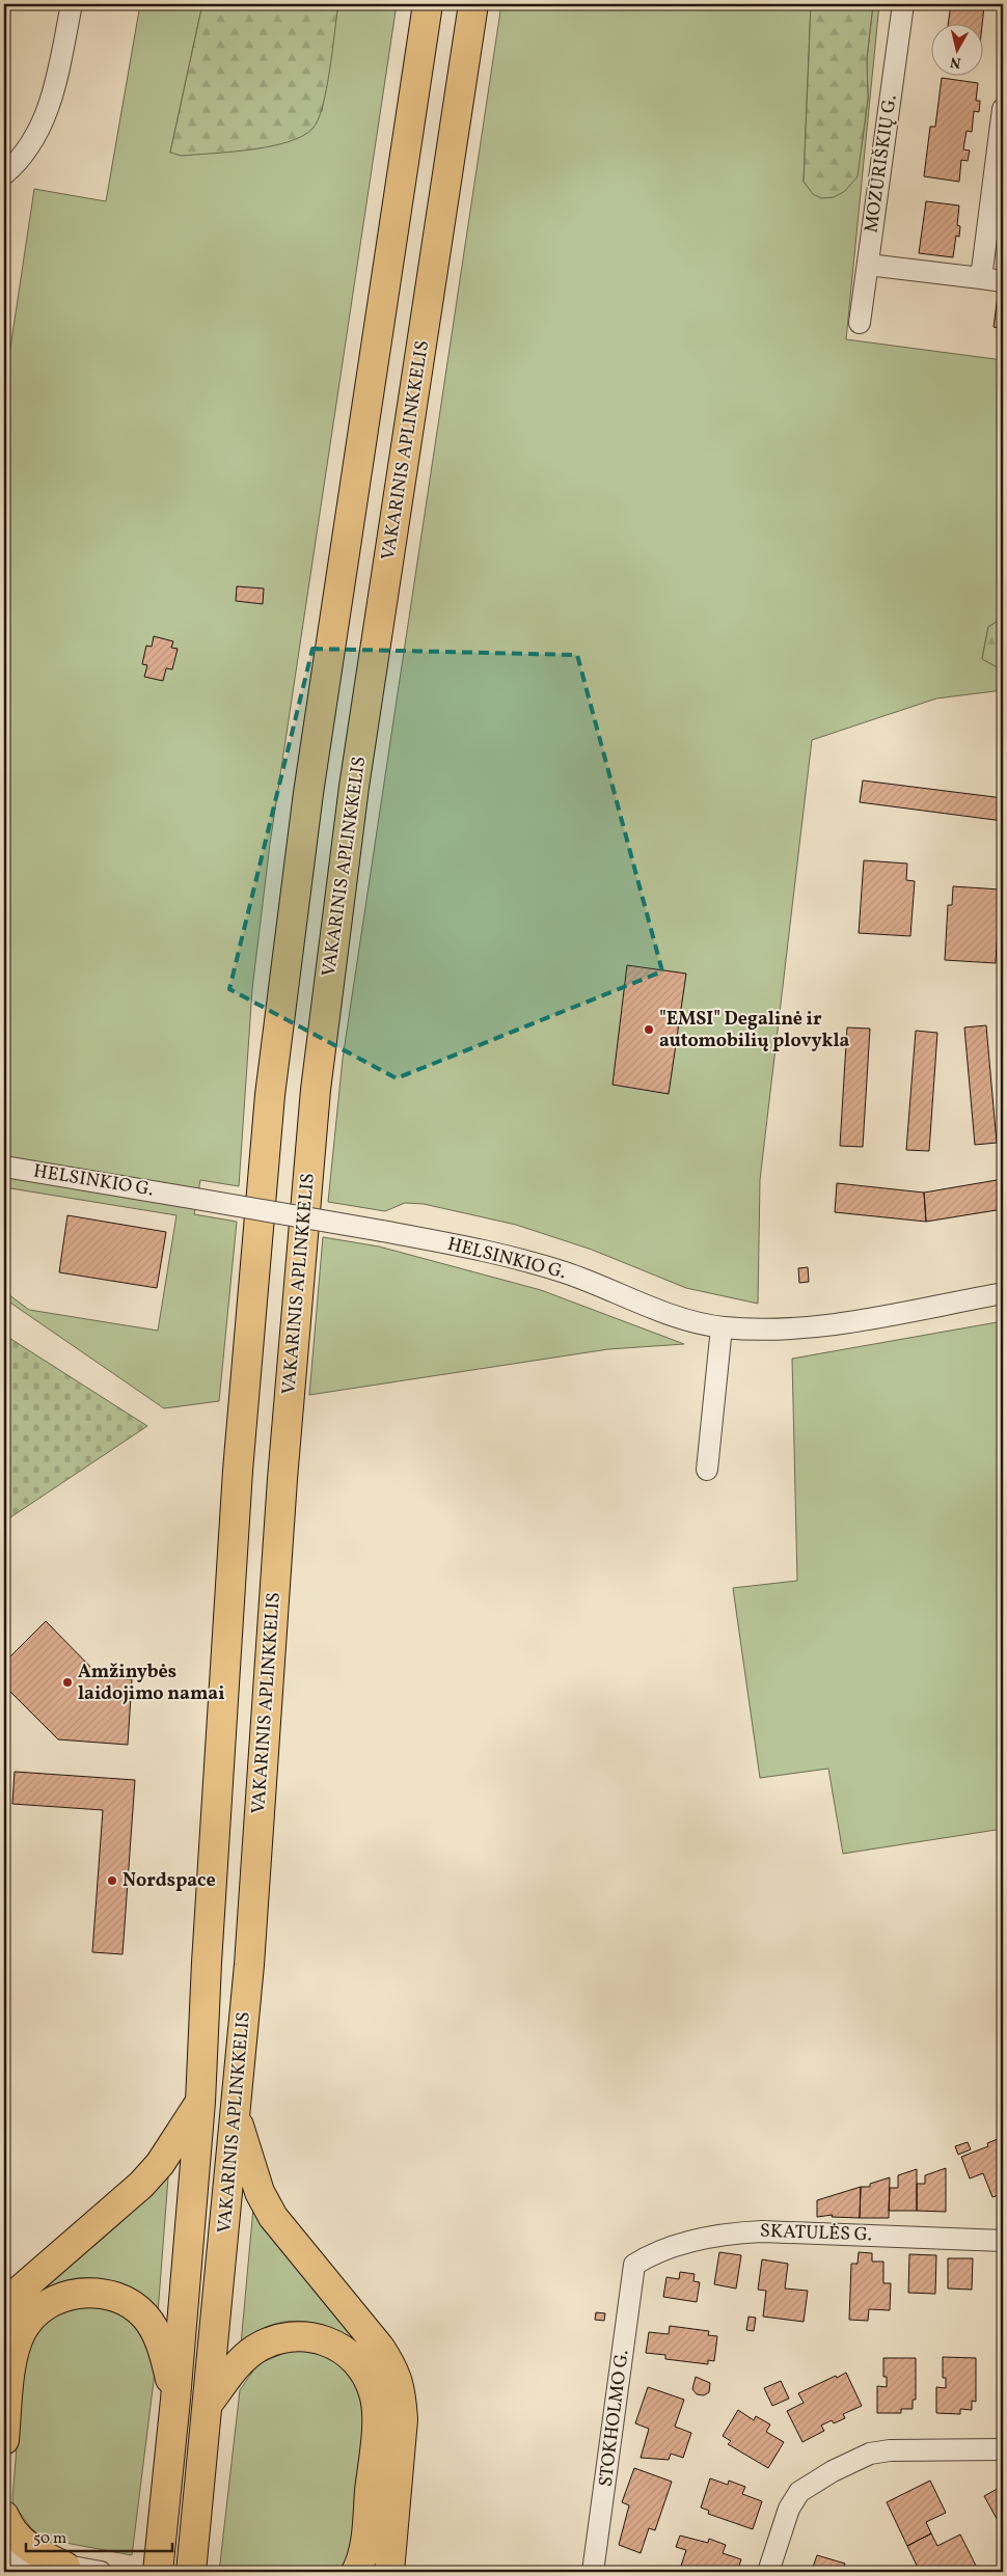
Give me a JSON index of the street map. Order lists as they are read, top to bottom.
{
  "streets": {
    "highway": ["VAKARINIS APLINKKELIS"],
    "street": [
      "MOZŪRIŠKIŲ G.",
      "HELSINKIO G.",
      "SKATULĖS G.",
      "STOKHOLMO G."
    ]
  },
  "crossings": [
    ["SKATULĖS G.", "STOKHOLMO G."]
  ],
  "places": ["\"EMSI\" Degalinė ir automobilių plovykla", "Amžinybės laidojimo namai", "Nordspace"],
  "scale_bar": "50 m",
  "north": "bottom"
}
